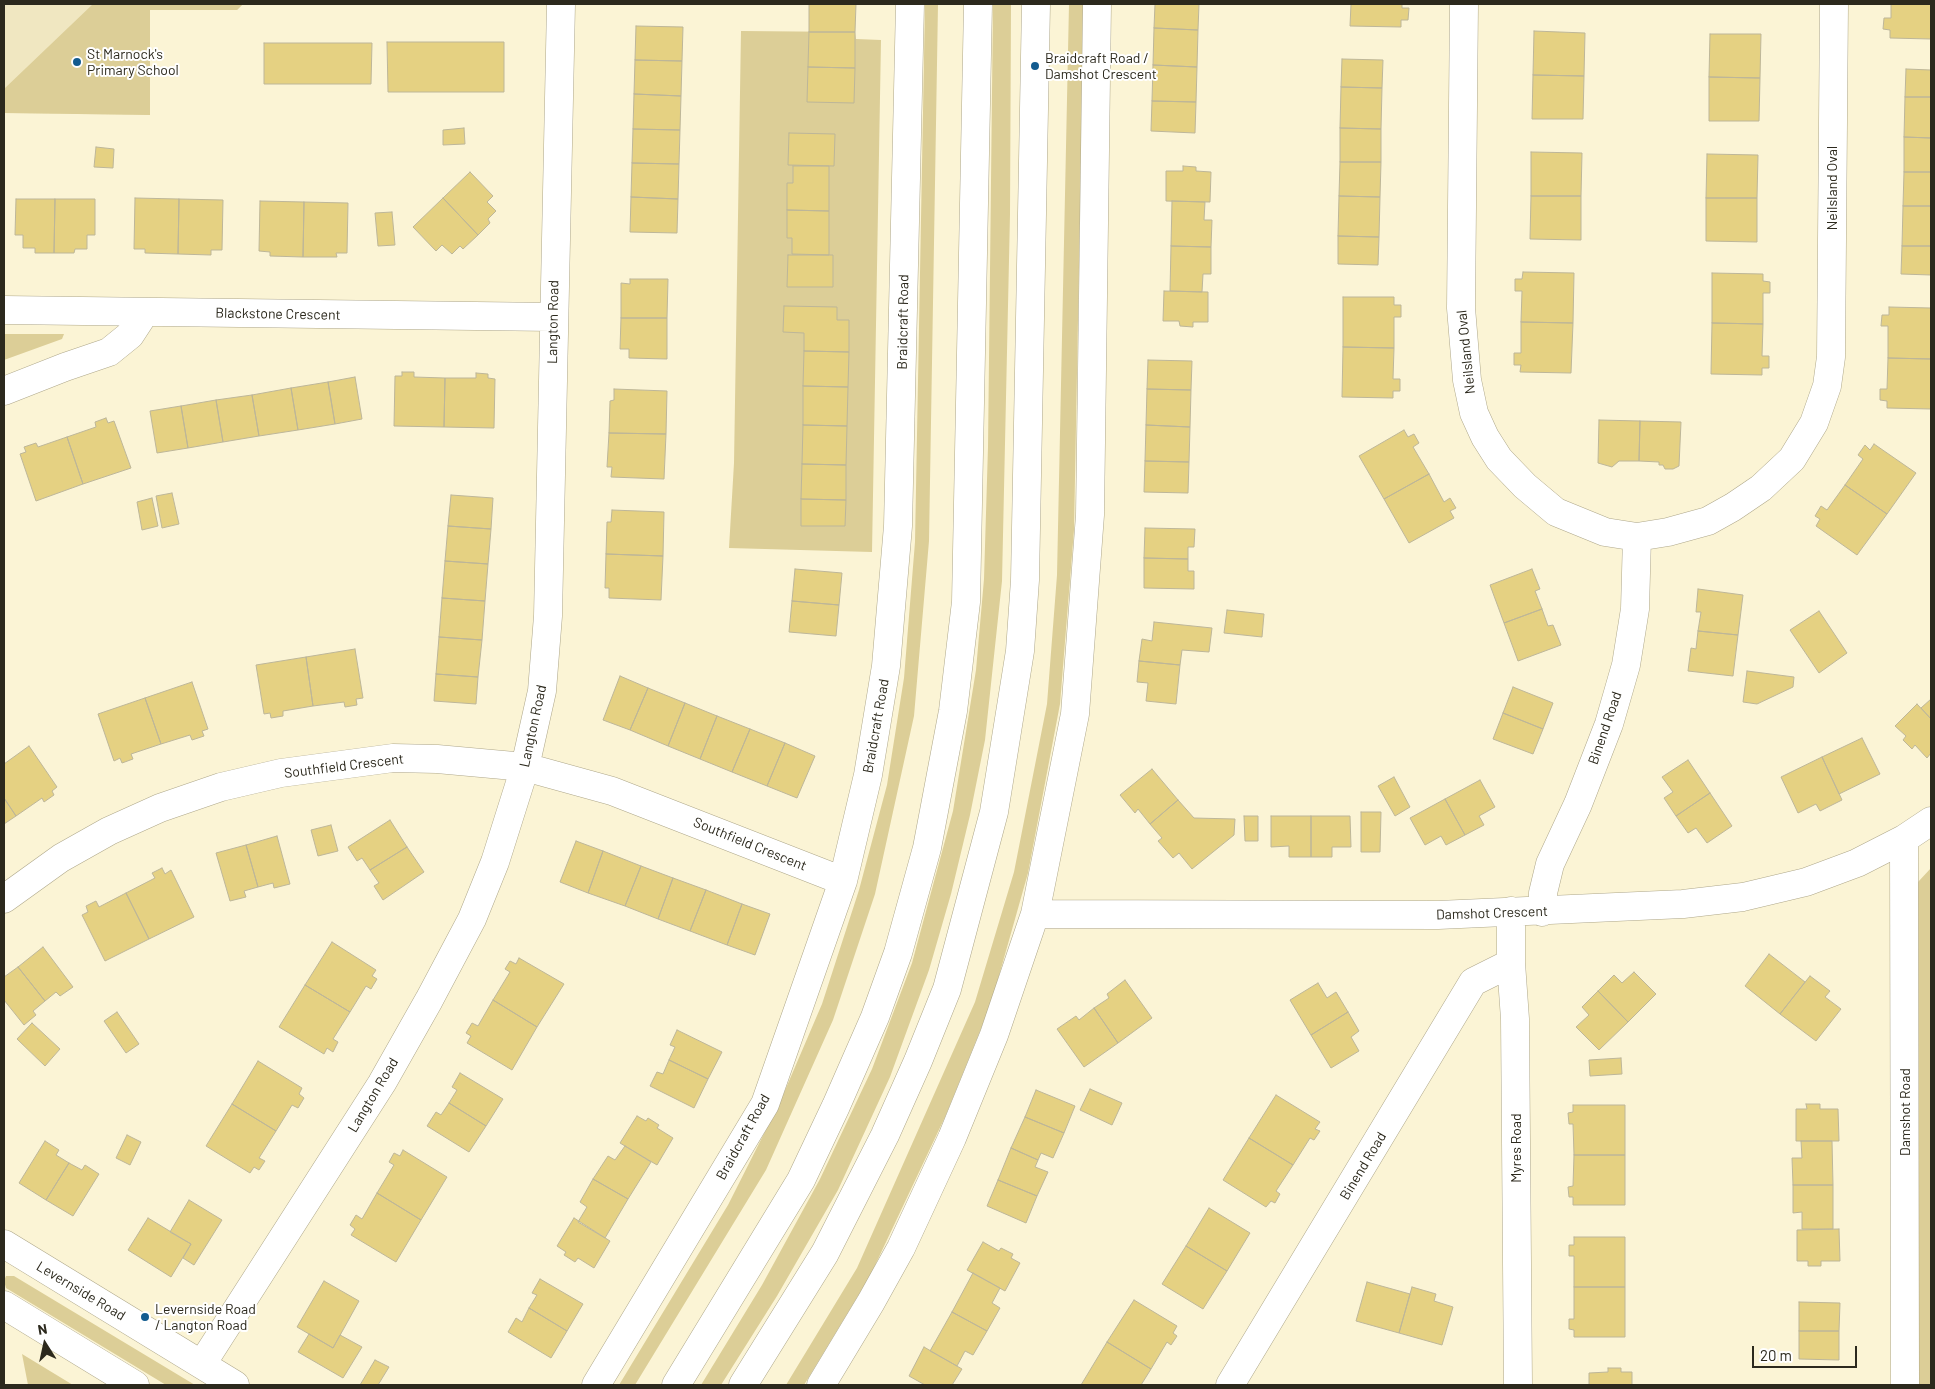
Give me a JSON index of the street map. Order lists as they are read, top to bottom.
{
  "streets": {
    "street": [
      "Neilsland Oval",
      "Blackstone Crescent",
      "Langton Road",
      "Braidcraft Road",
      "Binend Road",
      "Southfield Crescent",
      "Damshot Crescent",
      "Damshot Road",
      "Myres Road",
      "Levernside Road"
    ]
  },
  "crossings": [
    ["Neilsland Oval", "Binend Road"],
    ["Blackstone Crescent", "Langton Road"],
    ["Langton Road", "Southfield Crescent"],
    ["Langton Road", "Levernside Road"],
    ["Braidcraft Road", "Southfield Crescent"],
    ["Binend Road", "Damshot Crescent"],
    ["Binend Road", "Myres Road"],
    ["Damshot Crescent", "Damshot Road"],
    ["Damshot Crescent", "Myres Road"]
  ],
  "places": ["St Marnock's Primary School", "Braidcraft Road / Damshot Crescent", "Levernside Road / Langton Road"],
  "scale_bar": "20 m",
  "north": "top"
}
